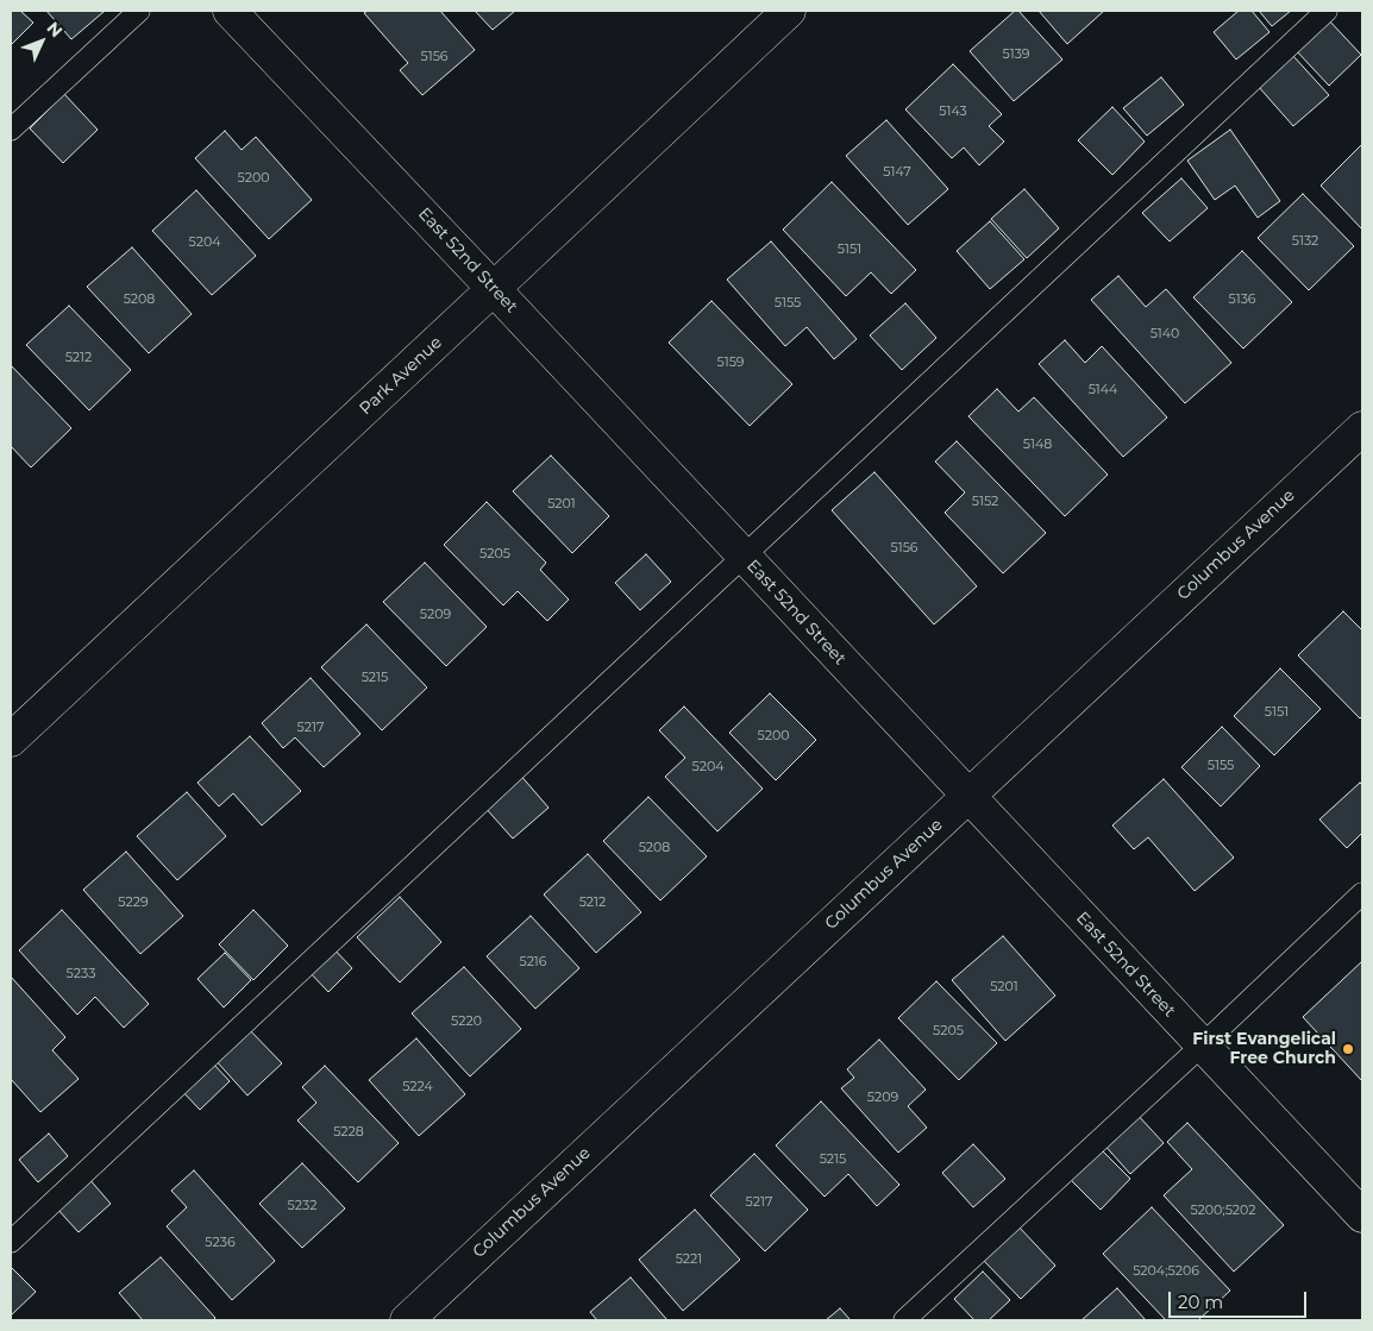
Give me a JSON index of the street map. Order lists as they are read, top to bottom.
{
  "streets": {
    "street": ["East 52nd Street", "Park Avenue", "Columbus Avenue"]
  },
  "crossings": [
    ["East 52nd Street", "Park Avenue"],
    ["East 52nd Street", "Columbus Avenue"]
  ],
  "places": ["First Evangelical Free Church"],
  "house_numbers": [
    "5139",
    "5156",
    "5143",
    "5147",
    "5200",
    "5132",
    "5204",
    "5151",
    "5208",
    "5136",
    "5155",
    "5140",
    "5212",
    "5159",
    "5144",
    "5148",
    "5152",
    "5201",
    "5156",
    "5205",
    "5209",
    "5215",
    "5151",
    "5217",
    "5200",
    "5155",
    "5204",
    "5208",
    "5229",
    "5212",
    "5216",
    "5233",
    "5201",
    "5220",
    "5205",
    "5224",
    "5209",
    "5228",
    "5215",
    "5217",
    "5232",
    "5200;5202",
    "5236",
    "5221",
    "5204;5206"
  ],
  "scale_bar": "20 m",
  "north": "top right"
}
